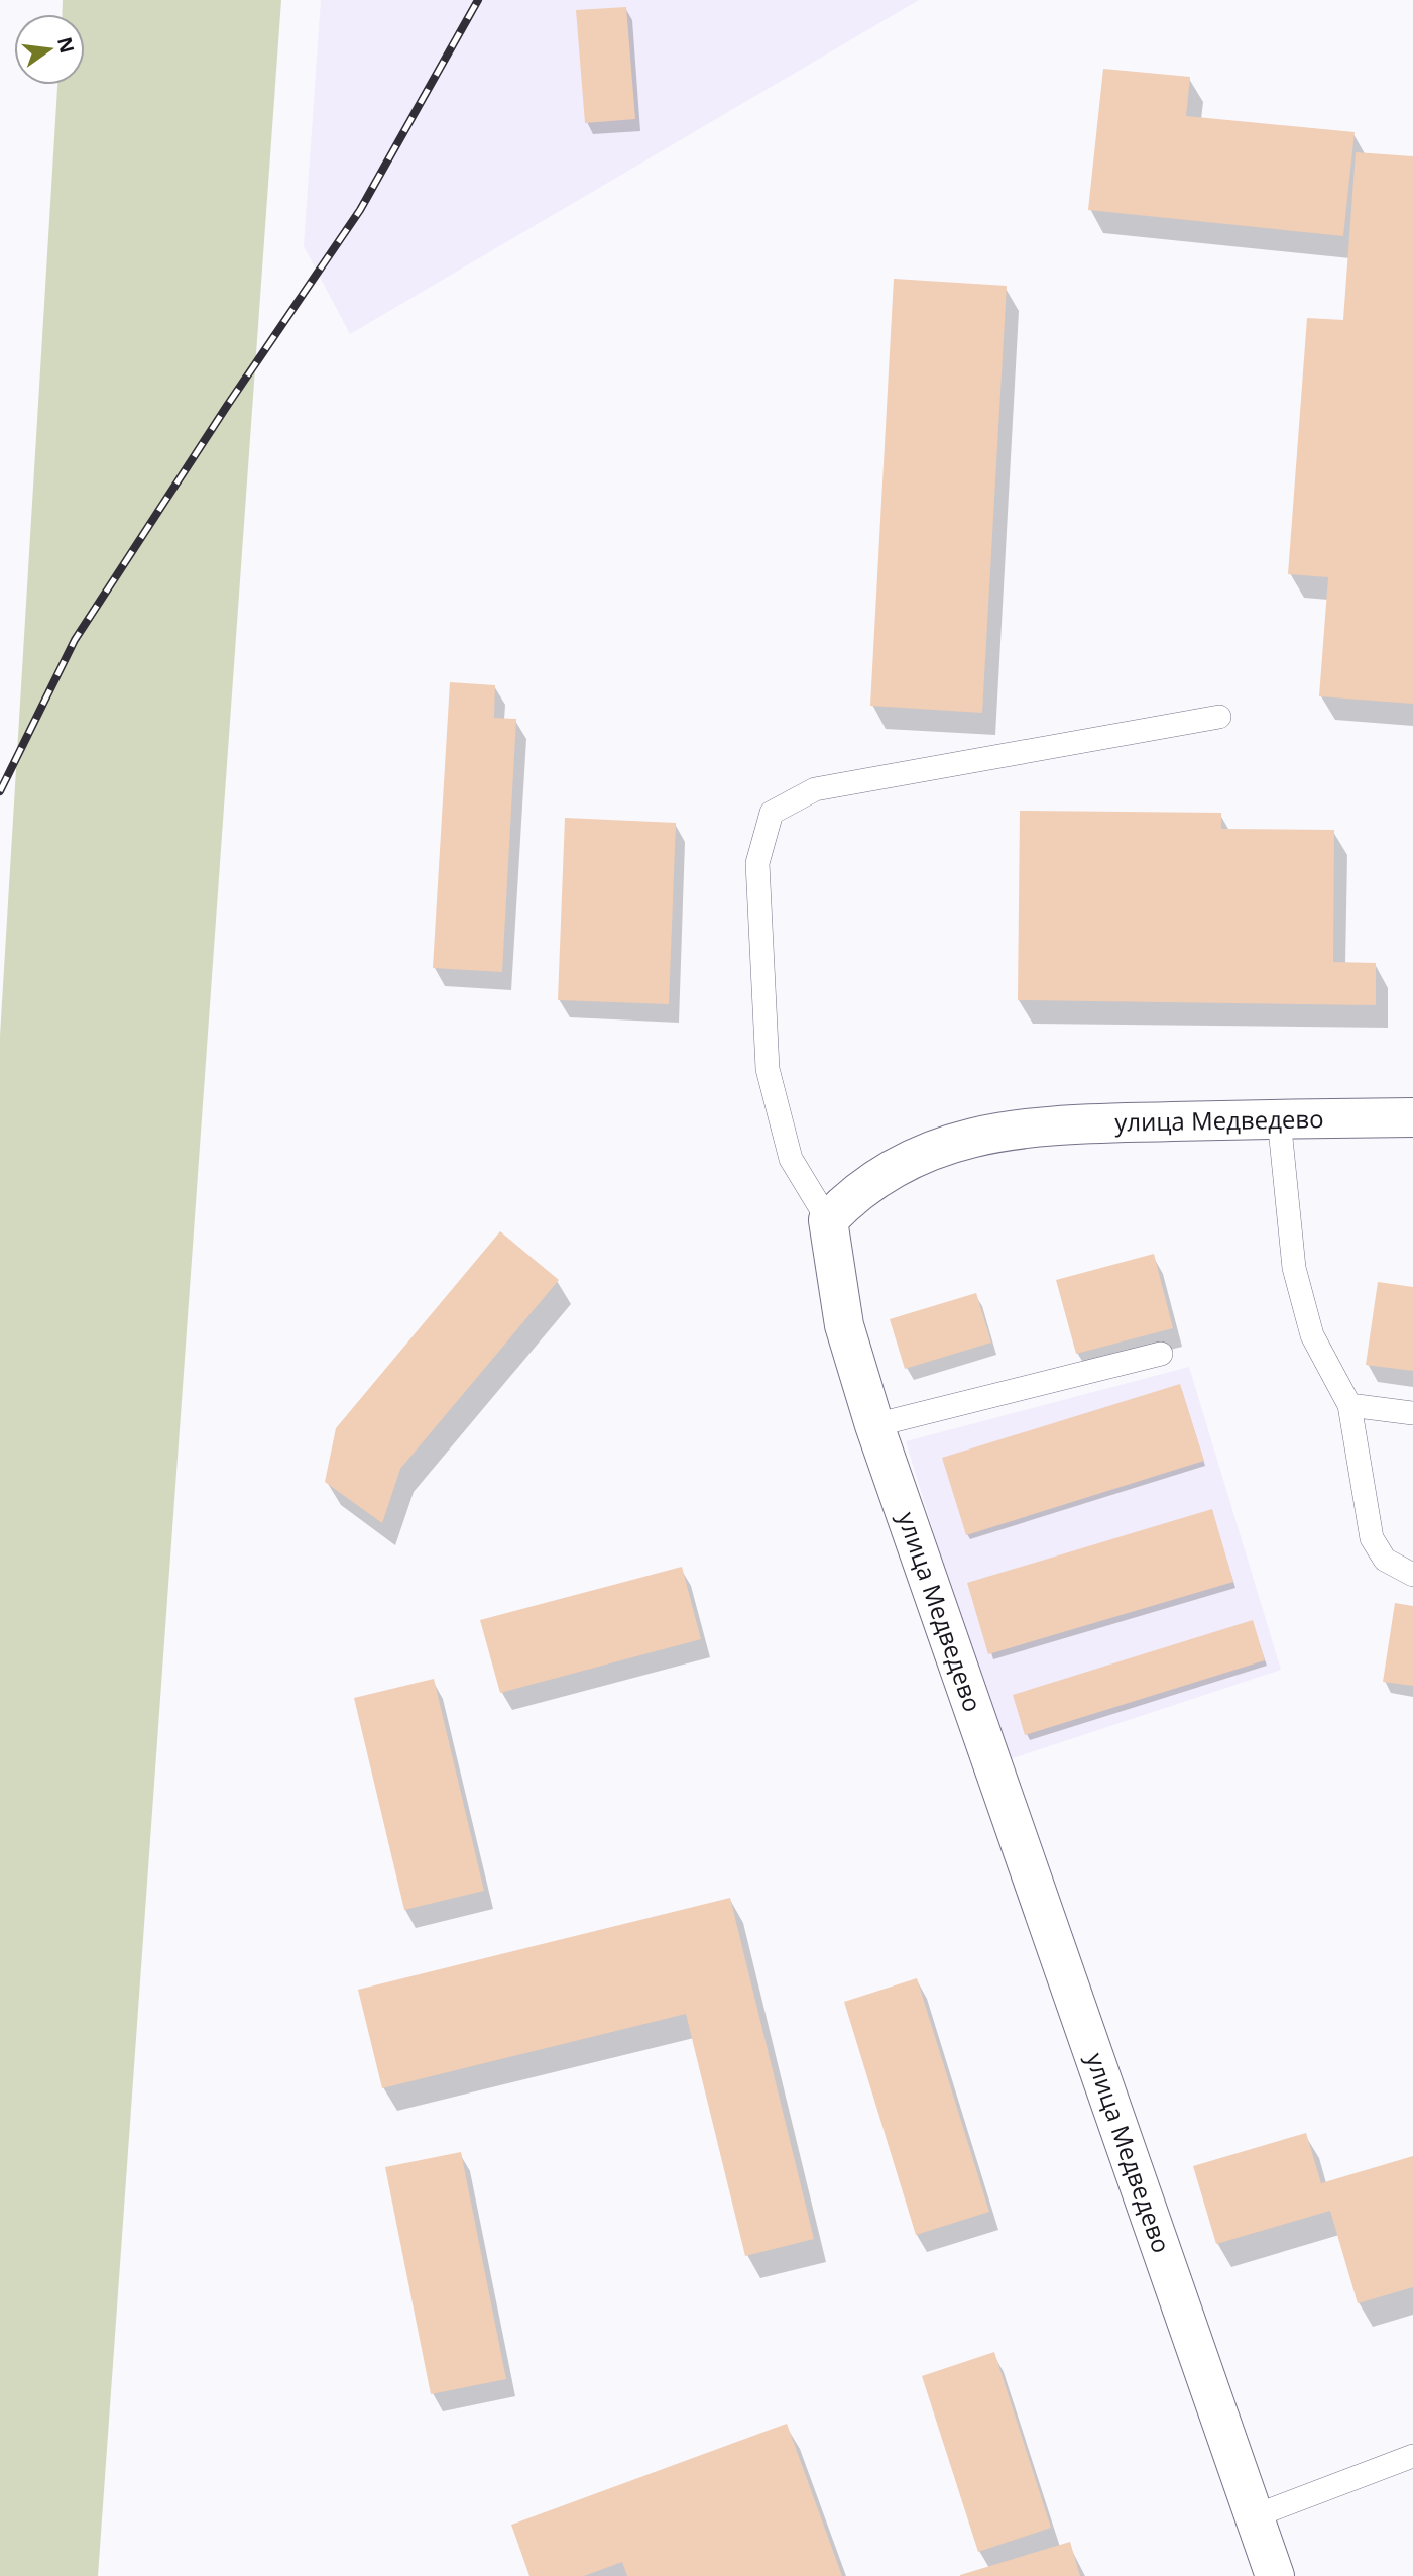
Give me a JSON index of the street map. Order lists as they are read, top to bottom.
{
  "streets": {
    "street": ["улица Медведево"]
  },
  "north": "right"
}
